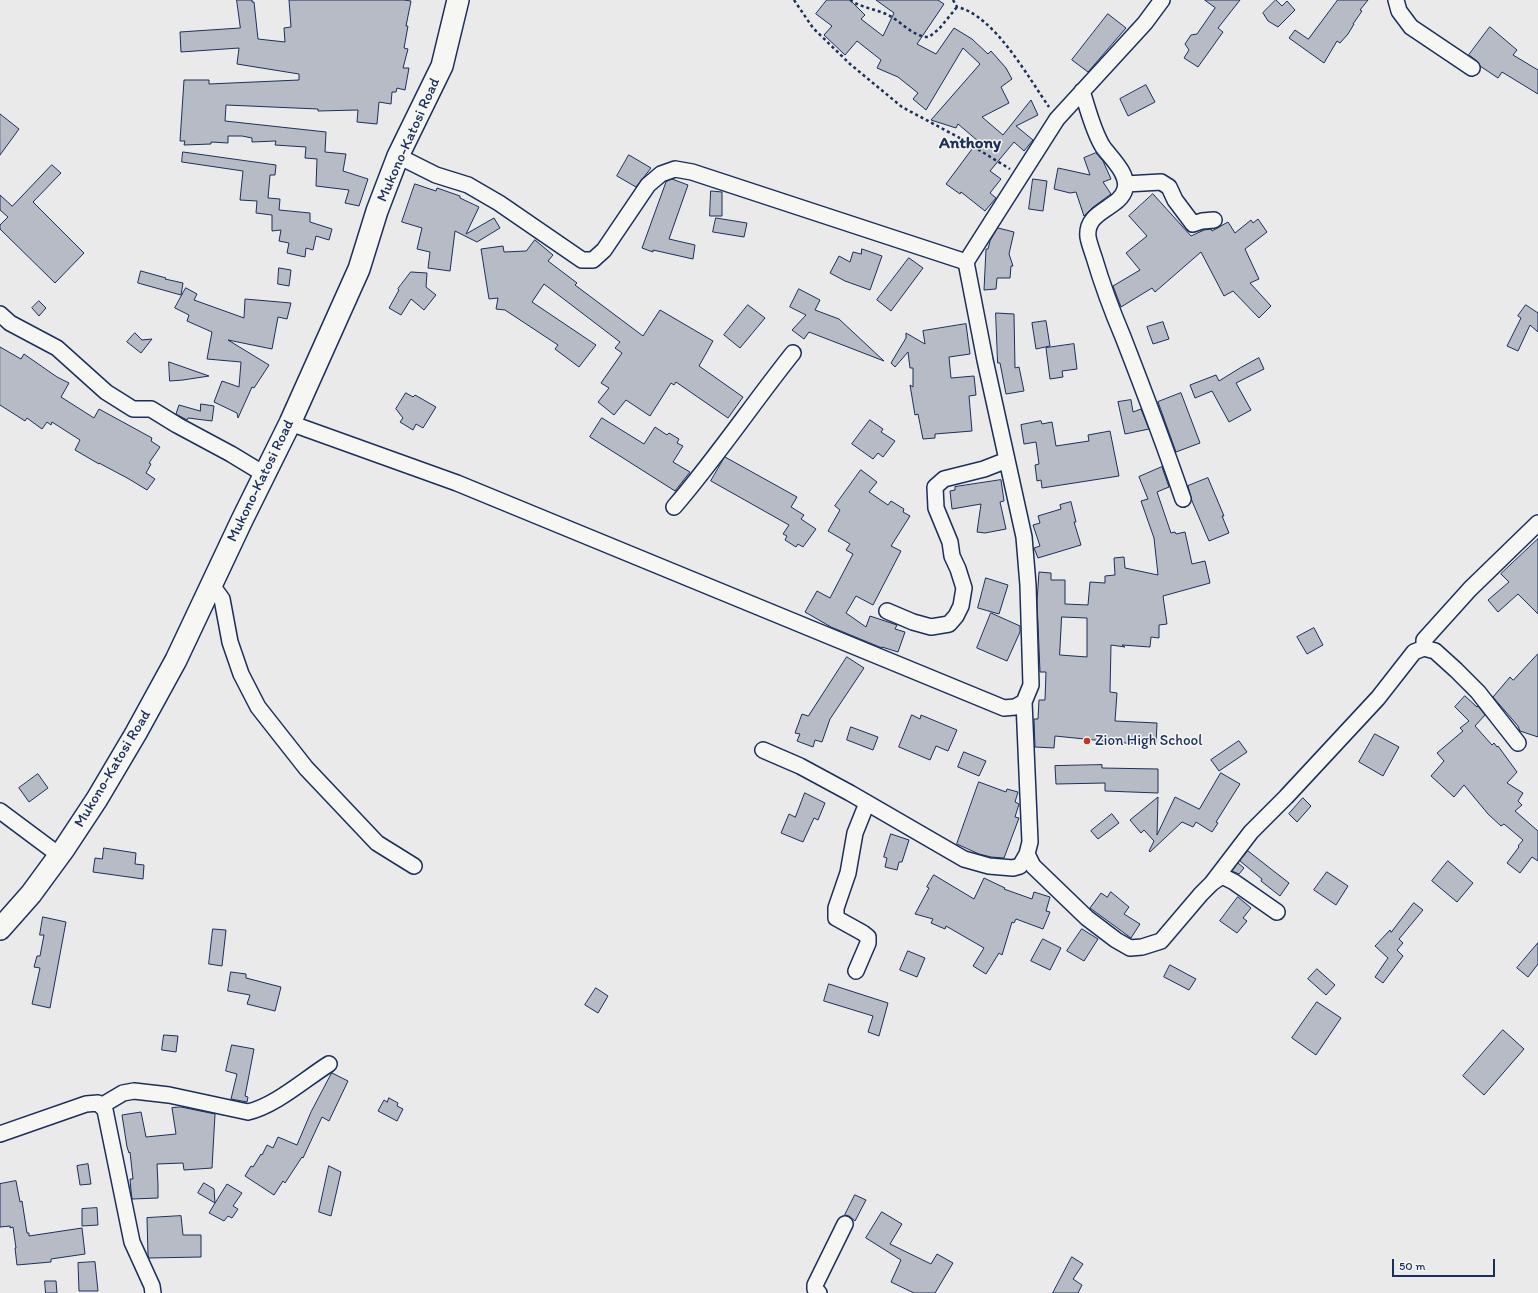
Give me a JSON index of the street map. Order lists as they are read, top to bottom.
{
  "streets": {
    "main road": ["Mukono-Katosi Road"]
  },
  "districts": ["Anthony"],
  "places": ["Zion High School"],
  "scale_bar": "50 m"
}
